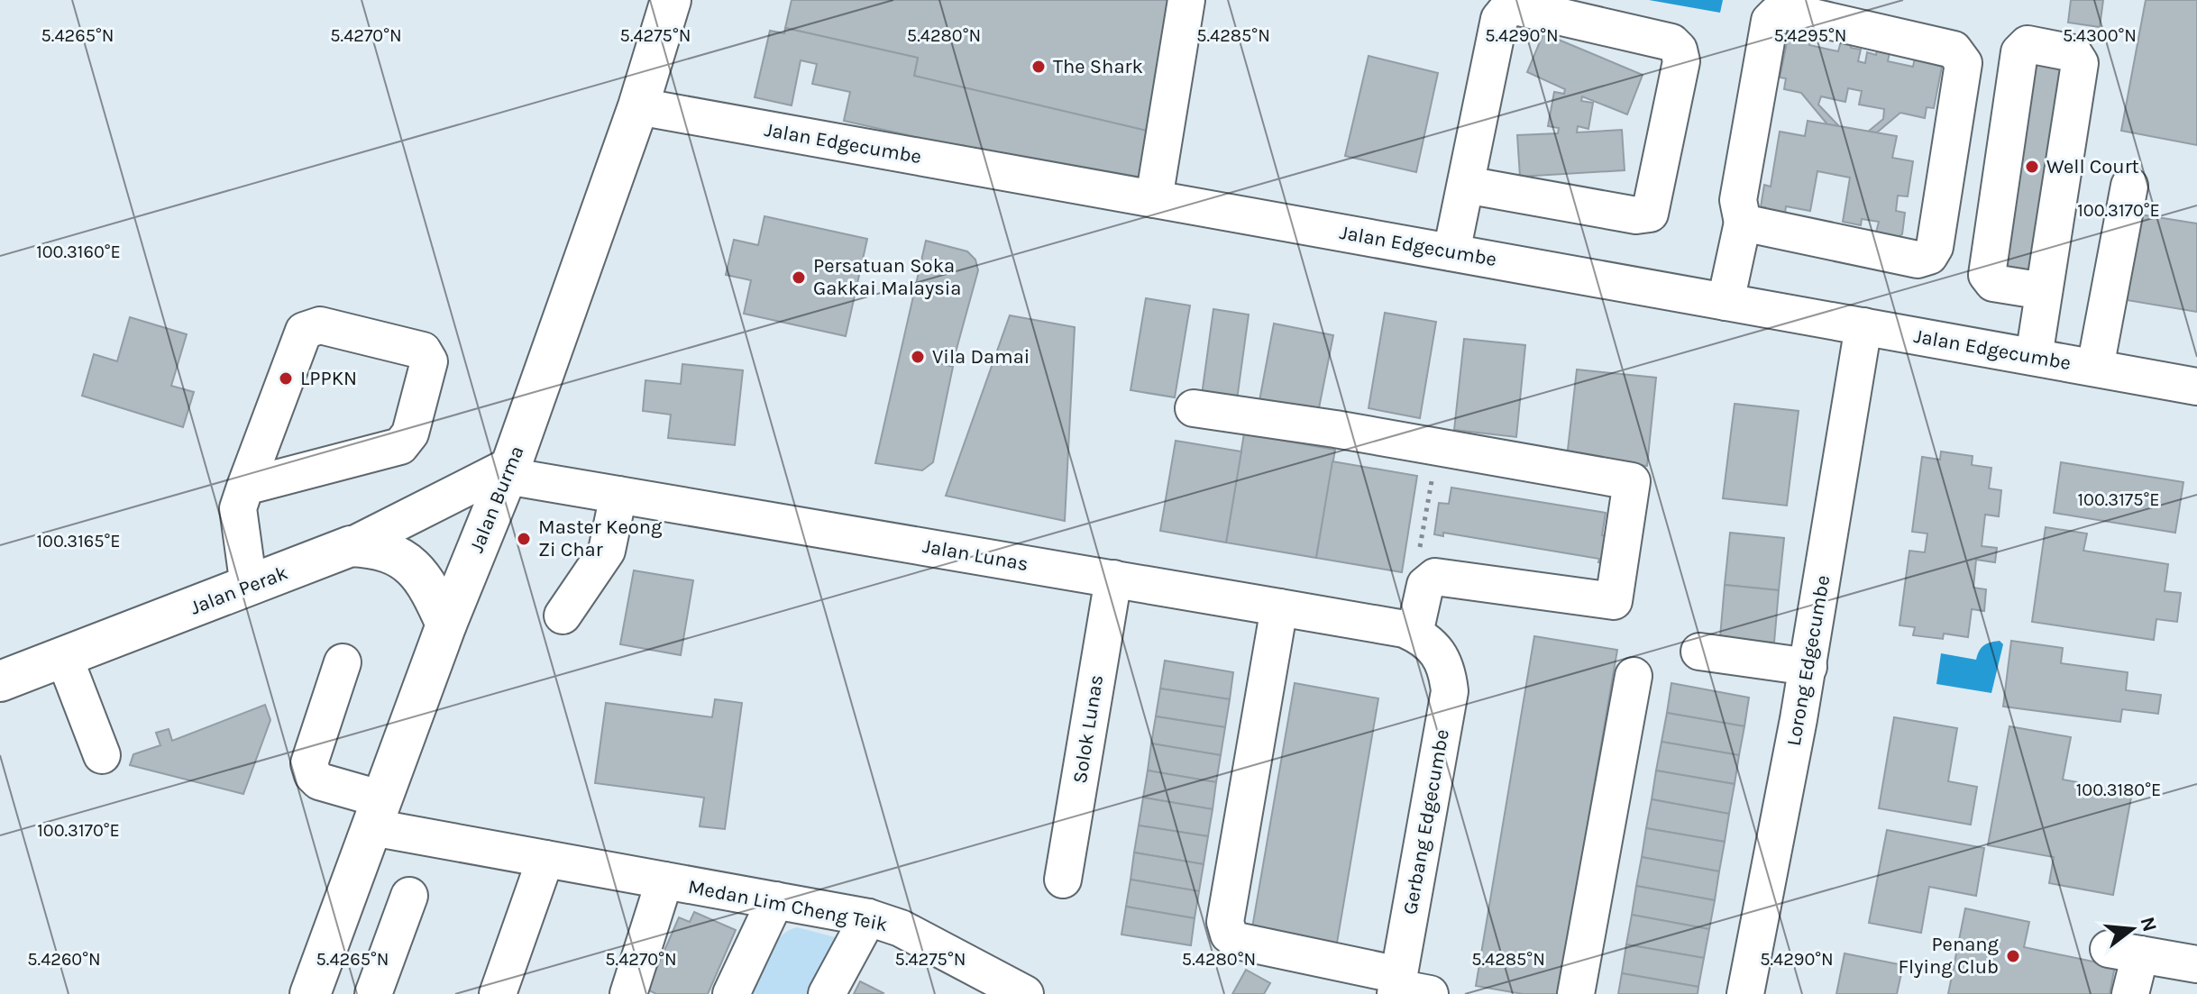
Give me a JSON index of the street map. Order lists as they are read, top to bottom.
{
  "streets": {
    "main road": ["Jalan Burma", "Jalan Perak"],
    "street": [
      "Jalan Edgecumbe",
      "Jalan Lunas",
      "Lorong Edgecumbe",
      "Solok Lunas",
      "Gerbang Edgecumbe",
      "Medan Lim Cheng Teik"
    ]
  },
  "crossings": [
    ["Jalan Edgecumbe", "Jalan Burma"],
    ["Jalan Edgecumbe", "Lorong Edgecumbe"],
    ["Jalan Burma", "Jalan Lunas"],
    ["Jalan Burma", "Medan Lim Cheng Teik"],
    ["Jalan Lunas", "Solok Lunas"],
    ["Jalan Lunas", "Gerbang Edgecumbe"]
  ],
  "places": [
    "The Shark",
    "Well Court",
    "Persatuan Soka Gakkai Malaysia",
    "Vila Damai",
    "LPPKN",
    "Master Keong Zi Char",
    "Penang Flying Club"
  ],
  "north": "right",
  "coordinates": [
    "5.4265°N",
    "5.4270°N",
    "5.4275°N",
    "5.4280°N",
    "5.4285°N",
    "5.4290°N",
    "5.4295°N",
    "5.4300°N",
    "100.3170°E",
    "100.3160°E",
    "100.3175°E",
    "100.3165°E",
    "100.3180°E",
    "5.4260°N"
  ]
}
